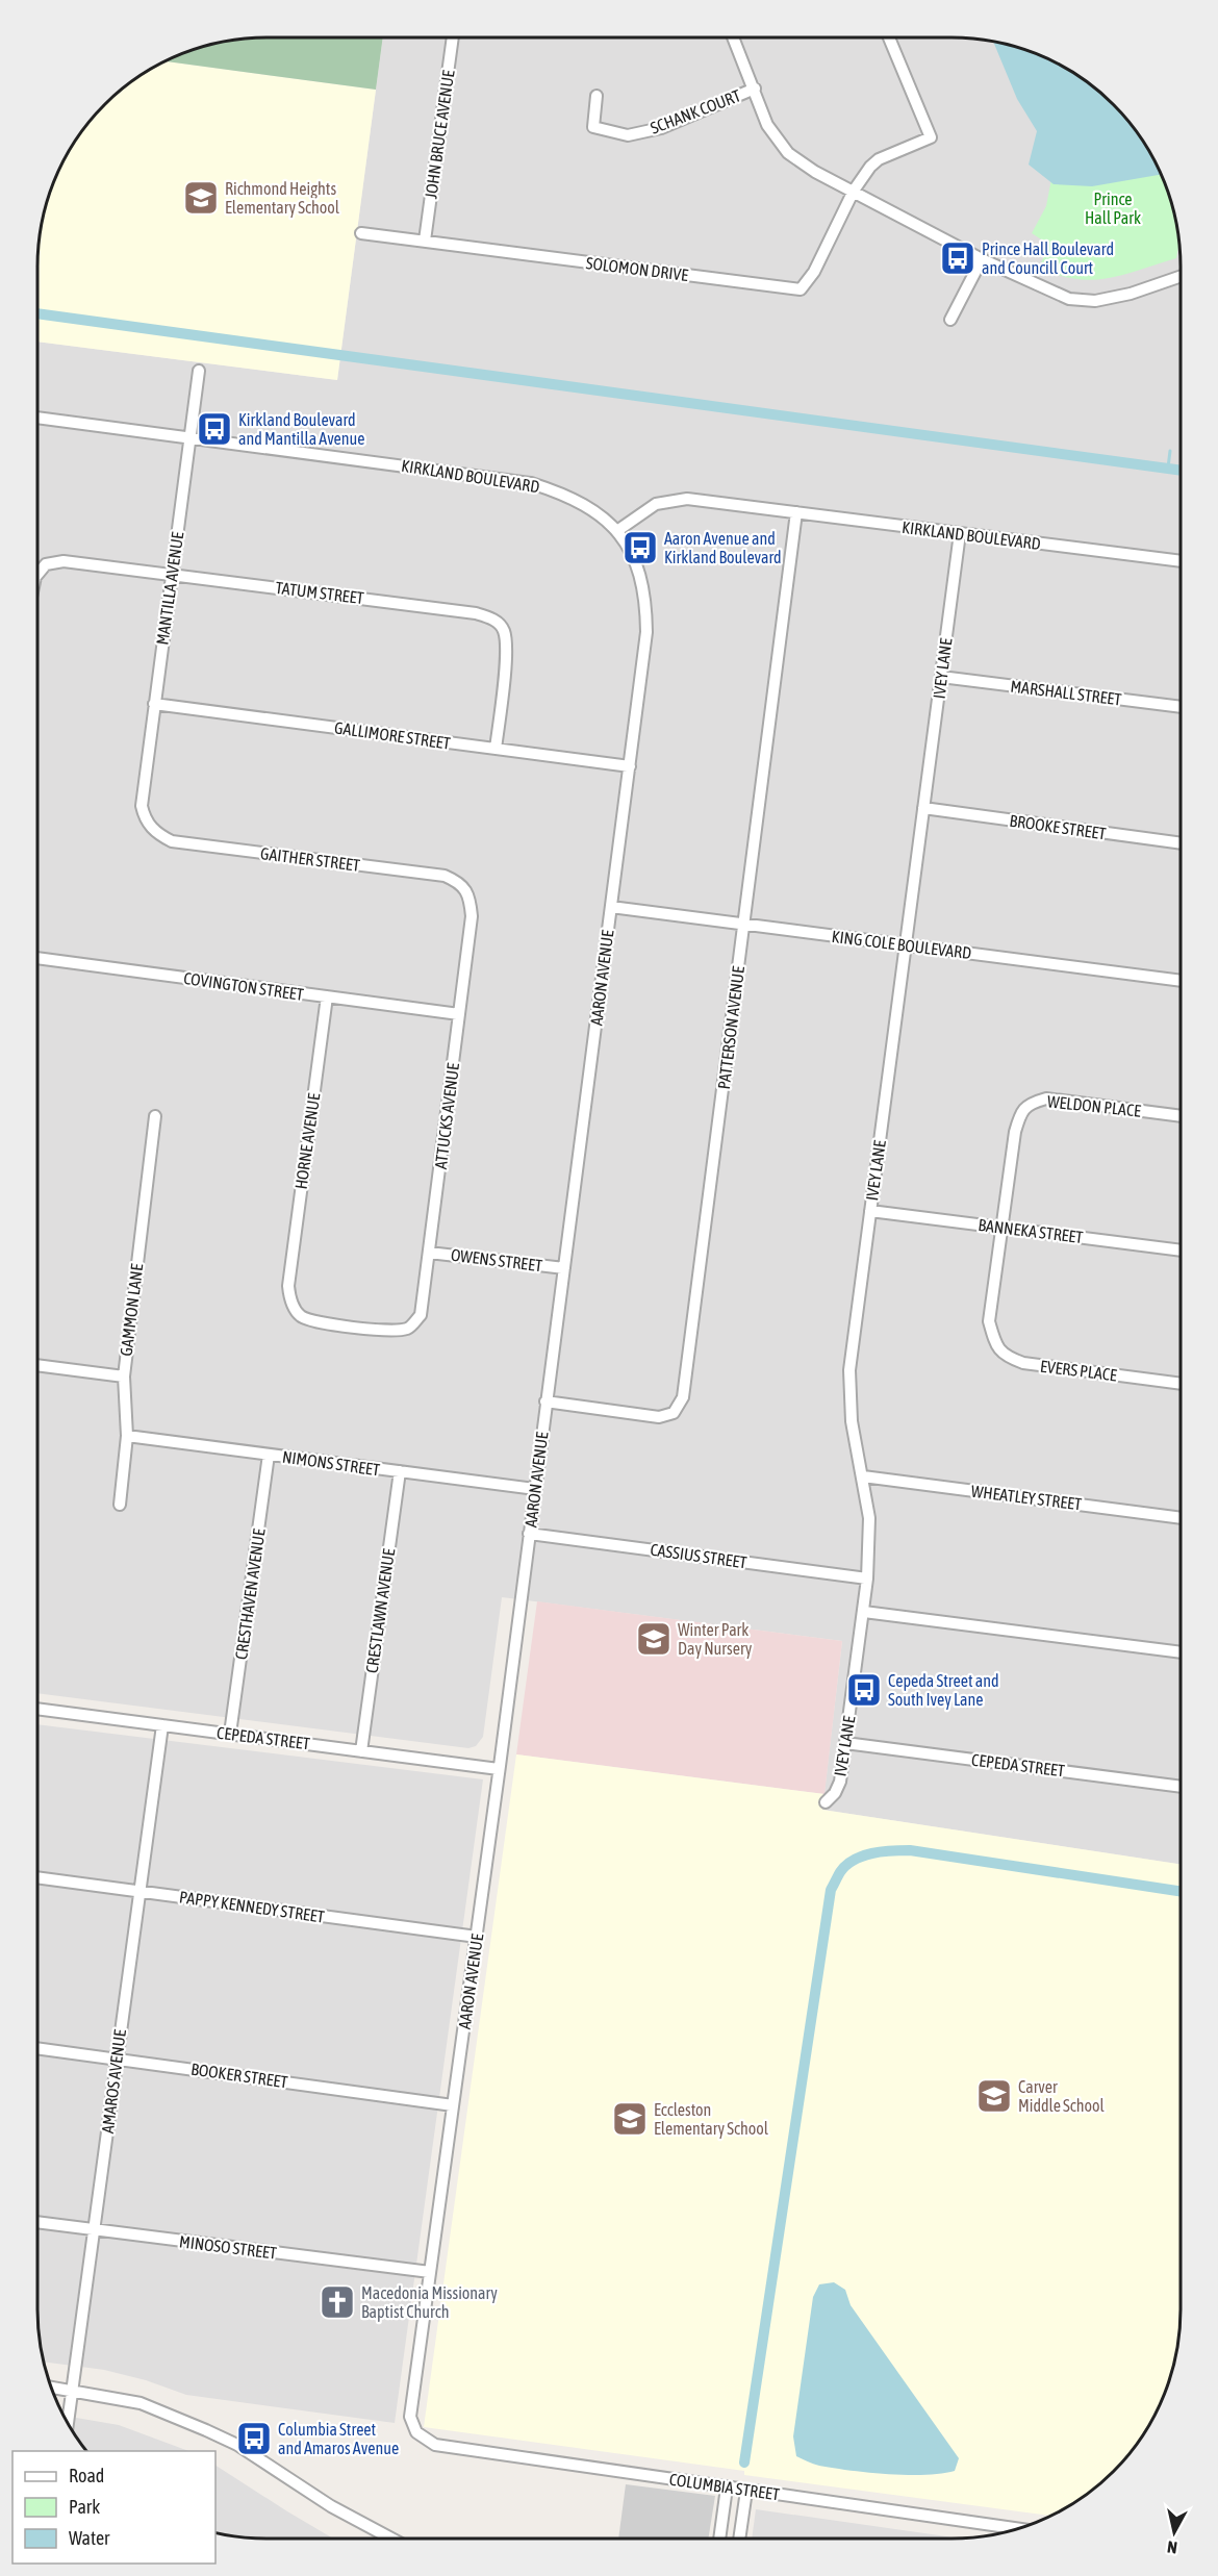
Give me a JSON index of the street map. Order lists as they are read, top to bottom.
{
  "streets": {
    "street": [
      "SCHANK COURT",
      "JOHN BRUCE AVENUE",
      "SOLOMON DRIVE",
      "KIRKLAND BOULEVARD",
      "MANTILLA AVENUE",
      "TATUM STREET",
      "IVEY LANE",
      "MARSHALL STREET",
      "GALLIMORE STREET",
      "BROOKE STREET",
      "GAITHER STREET",
      "KING COLE BOULEVARD",
      "AARON AVENUE",
      "COVINGTON STREET",
      "PATTERSON AVENUE",
      "WELDON PLACE",
      "ATTUCKS AVENUE",
      "HORNE AVENUE",
      "BANNEKA STREET",
      "OWENS STREET",
      "GAMMON LANE",
      "EVERS PLACE",
      "NIMONS STREET",
      "WHEATLEY STREET",
      "CASSIUS STREET",
      "CRESTHAVEN AVENUE",
      "CRESTLAWN AVENUE",
      "CEPEDA STREET",
      "PAPPY KENNEDY STREET",
      "BOOKER STREET",
      "AMAROS AVENUE",
      "MINOSO STREET",
      "COLUMBIA STREET"
    ]
  },
  "crossings": [
    ["JOHN BRUCE AVENUE", "SOLOMON DRIVE"],
    ["KIRKLAND BOULEVARD", "MANTILLA AVENUE"],
    ["KIRKLAND BOULEVARD", "IVEY LANE"],
    ["KIRKLAND BOULEVARD", "AARON AVENUE"],
    ["KIRKLAND BOULEVARD", "PATTERSON AVENUE"],
    ["MANTILLA AVENUE", "TATUM STREET"],
    ["MANTILLA AVENUE", "GALLIMORE STREET"],
    ["MANTILLA AVENUE", "GAITHER STREET"],
    ["TATUM STREET", "GALLIMORE STREET"],
    ["IVEY LANE", "MARSHALL STREET"],
    ["IVEY LANE", "BROOKE STREET"],
    ["IVEY LANE", "KING COLE BOULEVARD"],
    ["IVEY LANE", "BANNEKA STREET"],
    ["IVEY LANE", "WHEATLEY STREET"],
    ["IVEY LANE", "CASSIUS STREET"],
    ["IVEY LANE", "CEPEDA STREET"],
    ["GALLIMORE STREET", "AARON AVENUE"],
    ["GAITHER STREET", "ATTUCKS AVENUE"],
    ["KING COLE BOULEVARD", "AARON AVENUE"],
    ["KING COLE BOULEVARD", "PATTERSON AVENUE"],
    ["AARON AVENUE", "PATTERSON AVENUE"],
    ["AARON AVENUE", "OWENS STREET"],
    ["AARON AVENUE", "NIMONS STREET"],
    ["AARON AVENUE", "CASSIUS STREET"],
    ["AARON AVENUE", "CEPEDA STREET"],
    ["AARON AVENUE", "PAPPY KENNEDY STREET"],
    ["AARON AVENUE", "BOOKER STREET"],
    ["AARON AVENUE", "MINOSO STREET"],
    ["AARON AVENUE", "COLUMBIA STREET"],
    ["COVINGTON STREET", "ATTUCKS AVENUE"],
    ["COVINGTON STREET", "HORNE AVENUE"],
    ["WELDON PLACE", "BANNEKA STREET"],
    ["WELDON PLACE", "EVERS PLACE"],
    ["ATTUCKS AVENUE", "HORNE AVENUE"],
    ["ATTUCKS AVENUE", "OWENS STREET"],
    ["GAMMON LANE", "NIMONS STREET"],
    ["NIMONS STREET", "CRESTHAVEN AVENUE"],
    ["NIMONS STREET", "CRESTLAWN AVENUE"],
    ["CRESTHAVEN AVENUE", "CEPEDA STREET"],
    ["CRESTLAWN AVENUE", "CEPEDA STREET"],
    ["CEPEDA STREET", "AMAROS AVENUE"],
    ["PAPPY KENNEDY STREET", "AMAROS AVENUE"],
    ["BOOKER STREET", "AMAROS AVENUE"],
    ["AMAROS AVENUE", "MINOSO STREET"]
  ],
  "parks": ["Prince Hall Park"],
  "places": {
    "school or university": [
      "Richmond Heights Elementary School",
      "Winter Park Day Nursery",
      "Carver Middle School",
      "Eccleston Elementary School"
    ],
    "bus stop": [
      "Prince Hall Boulevard and Councill Court",
      "Kirkland Boulevard and Mantilla Avenue",
      "Aaron Avenue and Kirkland Boulevard",
      "Cepeda Street and South Ivey Lane",
      "Columbia Street and Amaros Avenue"
    ],
    "church": ["Macedonia Missionary Baptist Church"]
  },
  "legend": ["Road", "Park", "Water"],
  "north": "bottom"
}
